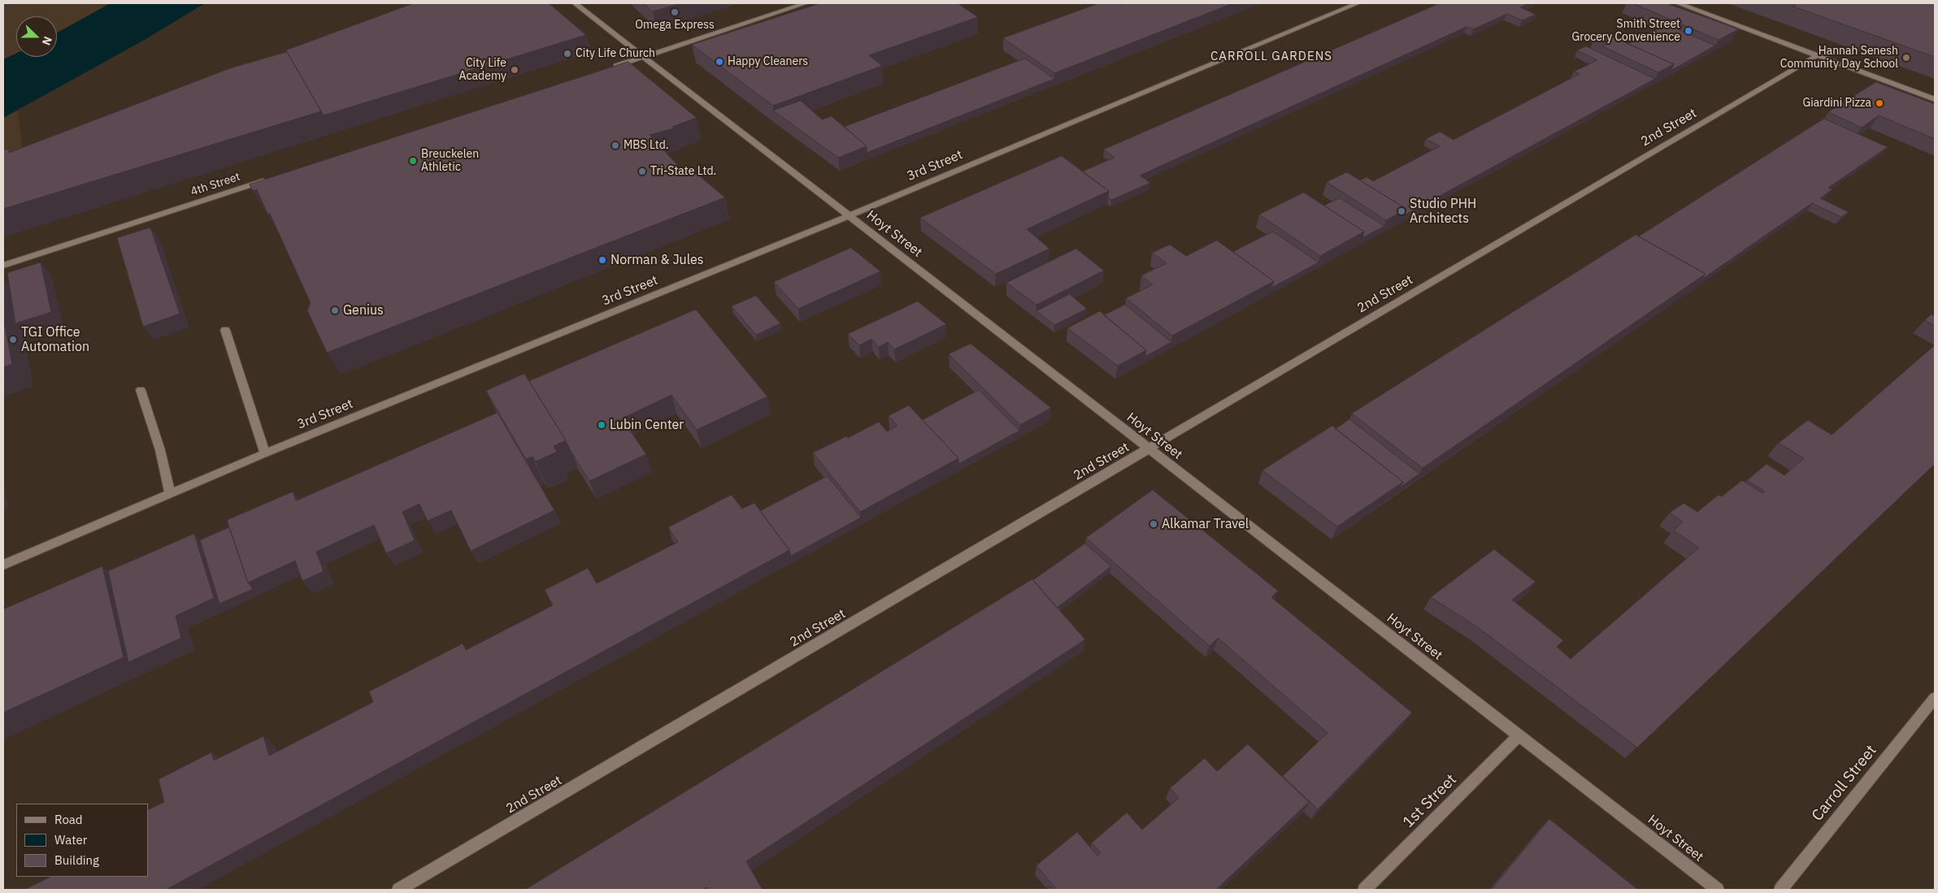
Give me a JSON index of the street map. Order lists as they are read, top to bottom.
{
  "streets": {
    "street": [
      "2nd Street",
      "3rd Street",
      "4th Street",
      "Hoyt Street",
      "Carroll Street",
      "1st Street"
    ]
  },
  "crossings": [
    ["2nd Street", "Hoyt Street"],
    ["3rd Street", "Hoyt Street"],
    ["Hoyt Street", "1st Street"]
  ],
  "districts": ["CARROLL GARDENS"],
  "places": [
    "Omega Express",
    "Smith Street Grocery Convenience",
    "City Life Church",
    "Hannah Senesh Community Day School",
    "Happy Cleaners",
    "City Life Academy",
    "Giardini Pizza",
    "MBS Ltd.",
    "Breuckelen Athletic",
    "Tri-State Ltd.",
    "Studio PHH Architects",
    "Norman & Jules",
    "Genius",
    "TGI Office Automation",
    "Lubin Center",
    "Alkamar Travel"
  ],
  "legend": ["Road", "Water", "Building"],
  "north": "right"
}
